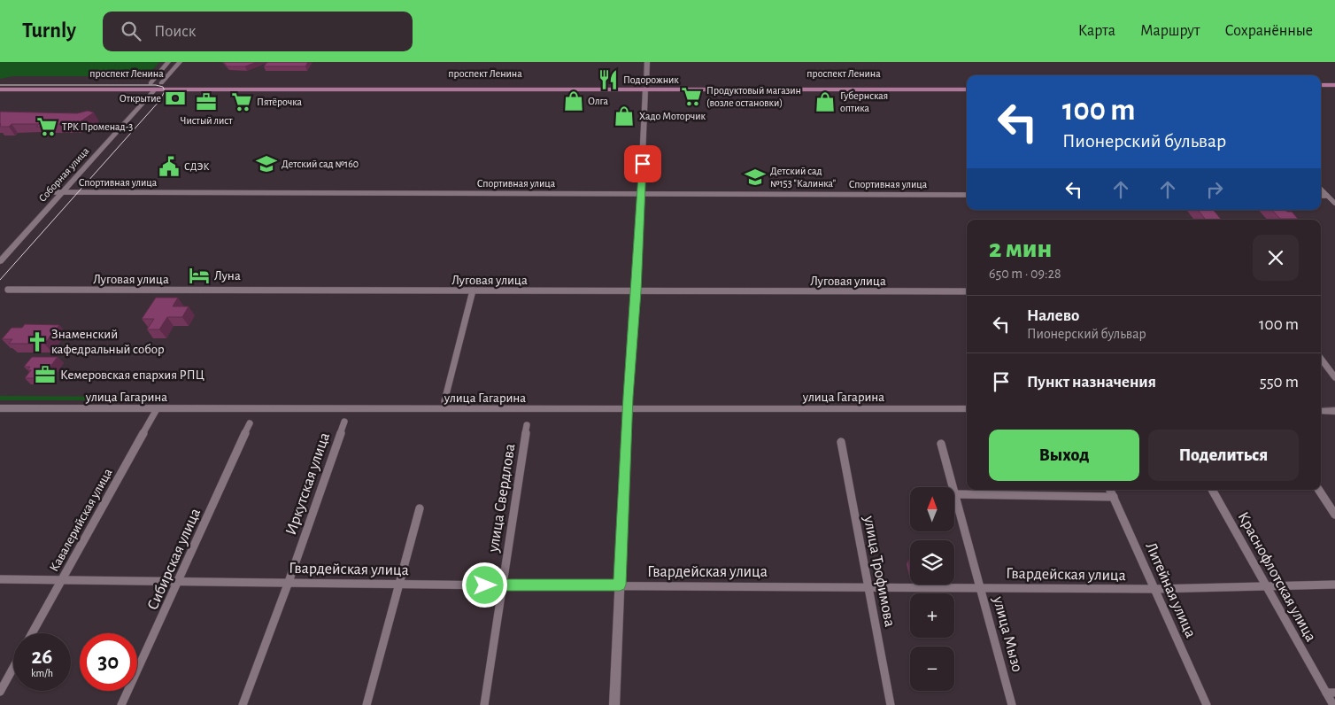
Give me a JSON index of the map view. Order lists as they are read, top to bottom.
{
  "streets": {
    "main road": ["проспект Ленина", "Соборная улица"],
    "street": [
      "Спортивная улица",
      "Луговая улица",
      "улица Гагарина",
      "Иркутская улица",
      "улица Свердлова",
      "Кавалерийская улица",
      "Сибирская улица",
      "Гвардейская улица",
      "улица Трофимова",
      "Краснофлотская улица",
      "Литейная улица",
      "улица Мызо"
    ]
  },
  "crossings": [
    ["проспект Ленина", "Соборная улица"],
    ["Соборная улица", "Спортивная улица"],
    ["улица Гагарина", "Кавалерийская улица"],
    ["Иркутская улица", "Гвардейская улица"],
    ["улица Свердлова", "Гвардейская улица"],
    ["Кавалерийская улица", "Гвардейская улица"],
    ["Сибирская улица", "Гвардейская улица"],
    ["Гвардейская улица", "улица Трофимова"],
    ["Гвардейская улица", "Краснофлотская улица"],
    ["Гвардейская улица", "Литейная улица"],
    ["Гвардейская улица", "улица Мызо"]
  ],
  "places": {
    "restaurant": ["Подорожник"],
    "supermarket": ["Продуктовый магазин (возле остановки)", "Пятёрочка", "ТРК Променад-3"],
    "bank": ["Открытие"],
    "shop": ["Олга", "Губернская оптика", "Хадо Моторчик"],
    "office": ["Чистый лист", "Кемеровская епархия РПЦ"],
    "school or university": ["Детский сад №160", "Детский сад №153 \"Калинка\""],
    "public building": ["СДЭК"],
    "hotel": ["Луна"],
    "church": ["Знаменский кафедральный собор"]
  },
  "north": "top",
  "page": {
    "header": "Turnly",
    "search": "Поиск",
    "nav": ["Карта", "Маршрут", "Сохранённые"],
    "turn": ["100 m", "Пионерский бульвар"],
    "heading": ["2 мин", "650 m · 09:28"],
    "list": [
      {
        "name": "Налево",
        "note": "Пионерский бульвар",
        "value": "100 m"
      },
      {
        "name": "Пункт назначения",
        "value": "550 m"
      }
    ],
    "buttons": ["Выход", "Поделиться"],
    "map_buttons": ["+", "−"],
    "speed": "26 km/h",
    "limit": "30"
  }
}
